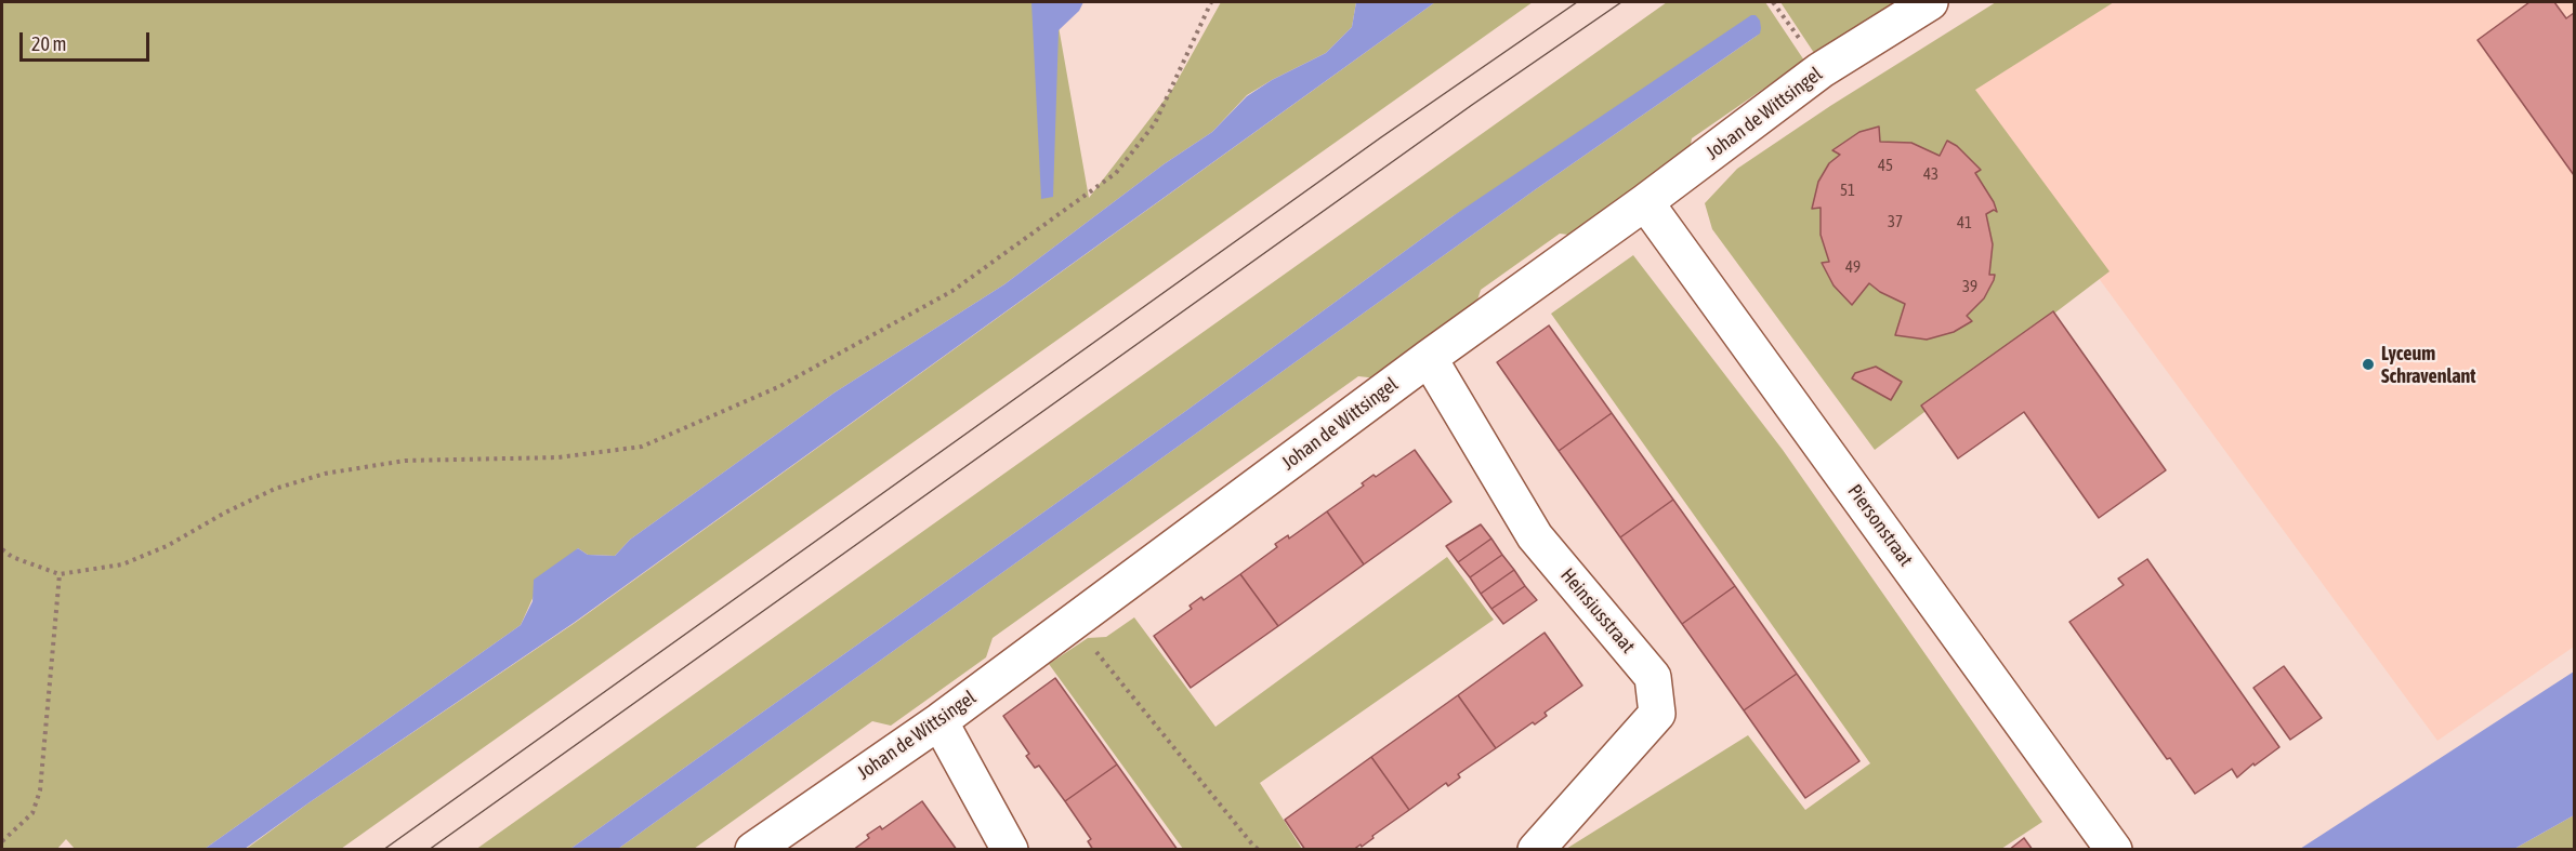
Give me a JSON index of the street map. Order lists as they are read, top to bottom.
{
  "streets": {
    "street": ["Johan de Wittsingel", "Piersonstraat", "Heinsiusstraat"]
  },
  "crossings": [
    ["Johan de Wittsingel", "Piersonstraat"],
    ["Johan de Wittsingel", "Heinsiusstraat"]
  ],
  "places": ["Lyceum Schravenlant"],
  "house_numbers": [
    "45",
    "43",
    "51",
    "37",
    "41",
    "49",
    "39"
  ],
  "scale_bar": "20 m"
}
